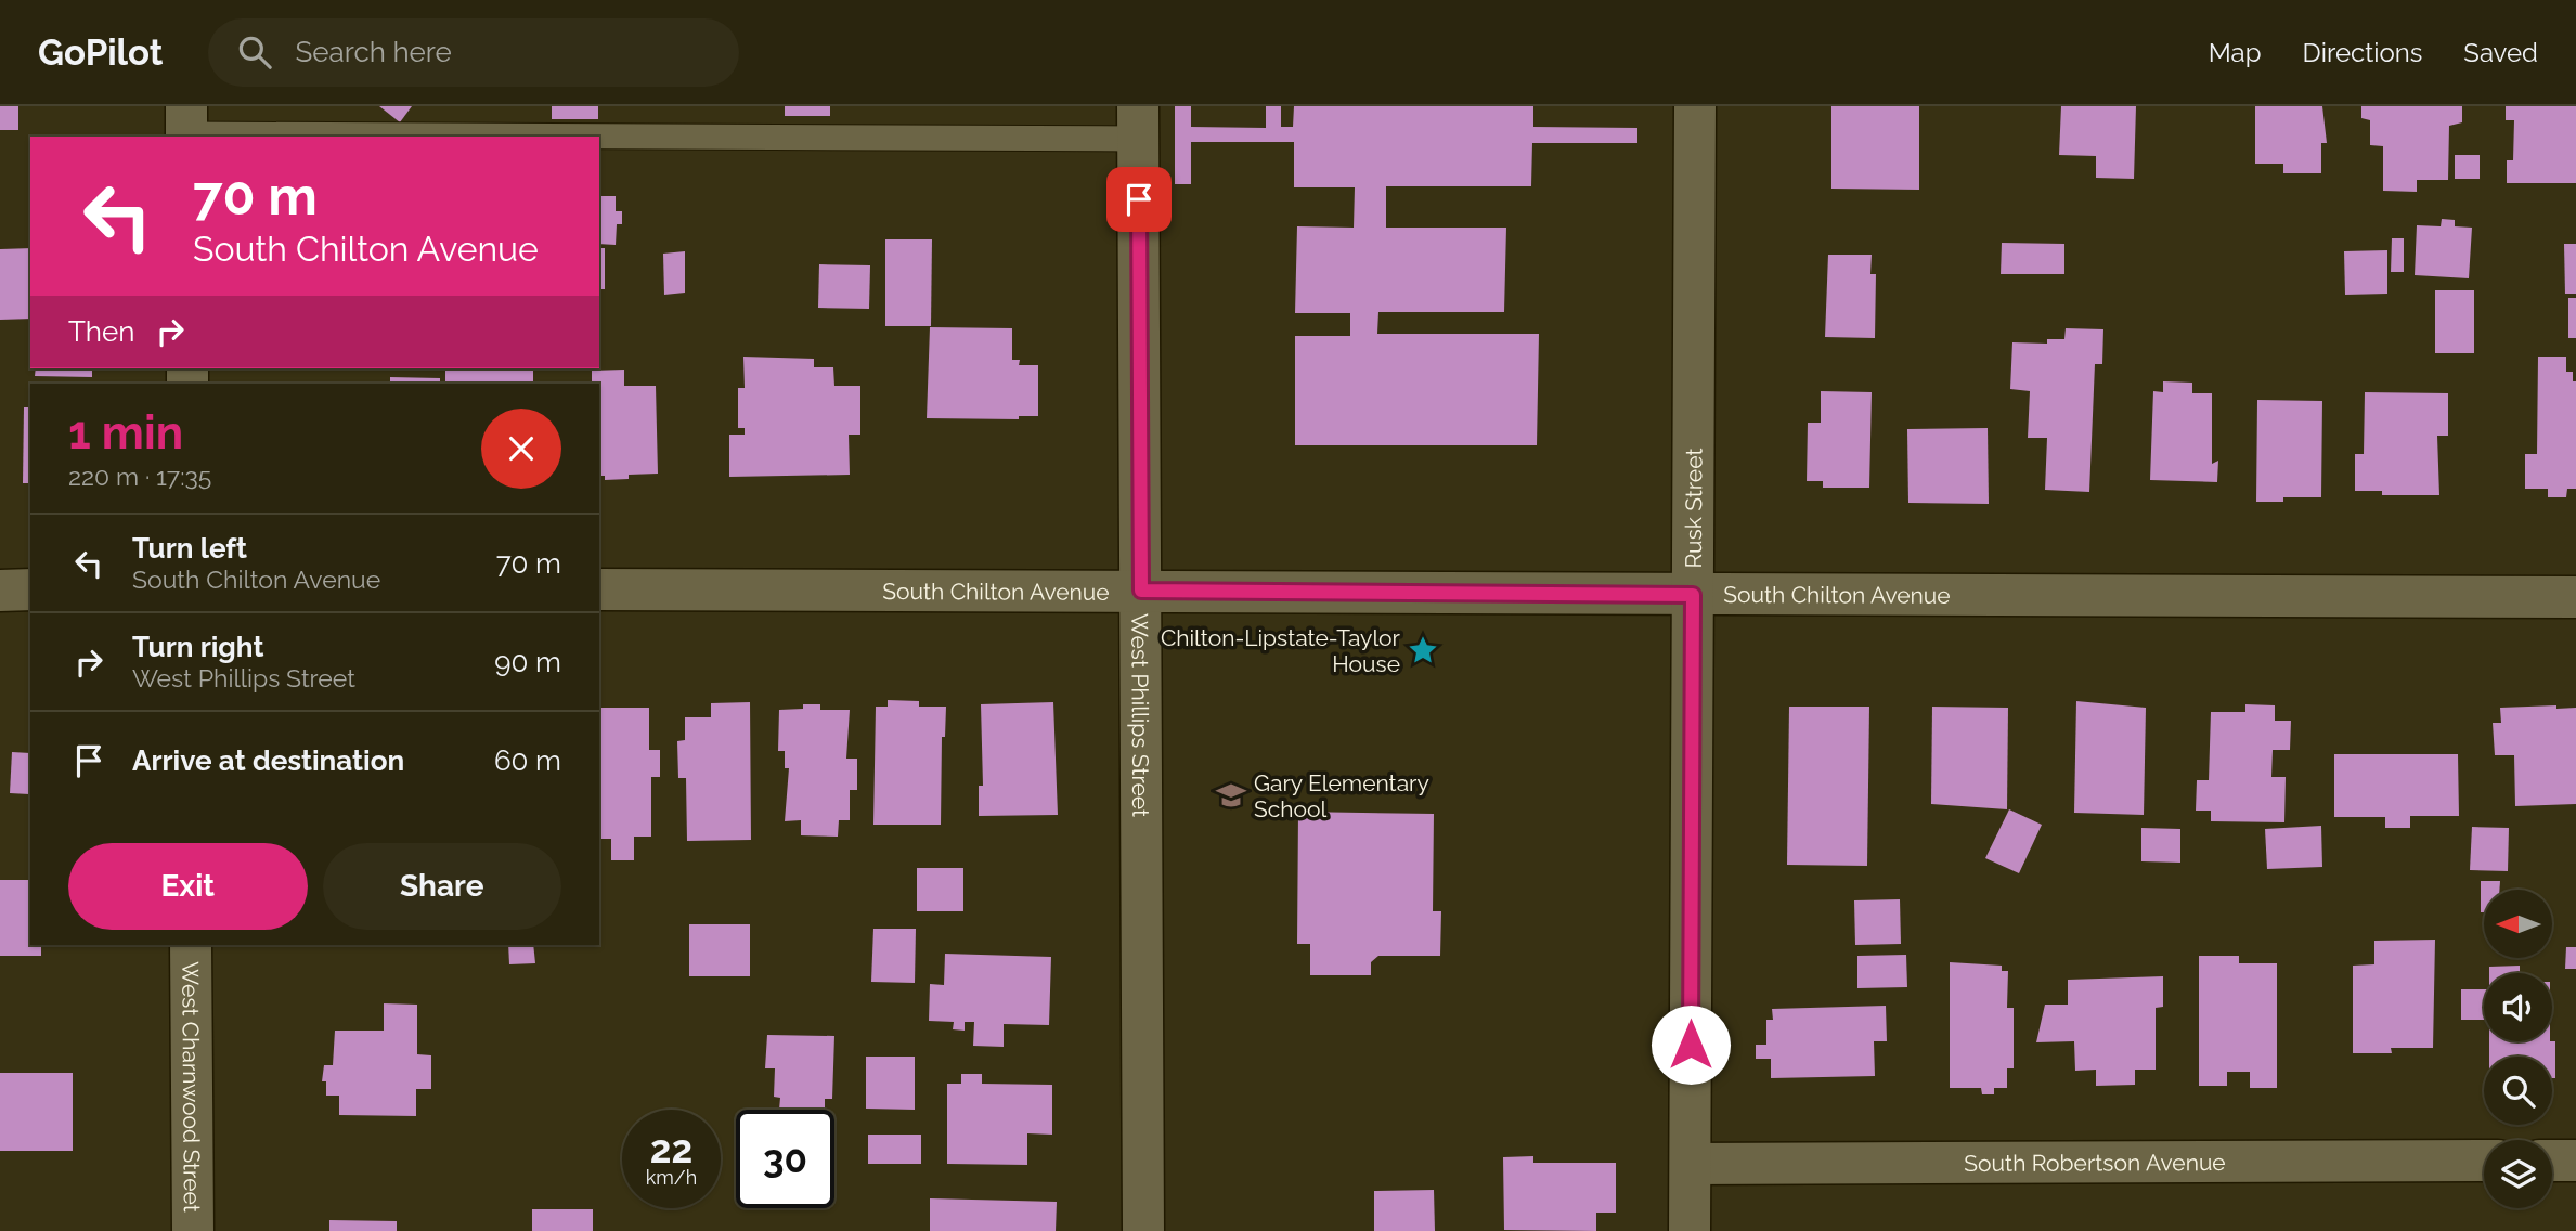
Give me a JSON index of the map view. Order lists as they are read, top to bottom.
{
  "streets": {
    "street": [
      "Rusk Street",
      "South Chilton Avenue",
      "West Phillips Street",
      "West Charnwood Street",
      "South Robertson Avenue"
    ]
  },
  "crossings": [
    ["Rusk Street", "South Chilton Avenue"],
    ["Rusk Street", "South Robertson Avenue"],
    ["South Chilton Avenue", "West Phillips Street"]
  ],
  "places": {
    "place": ["Chilton-Lipstate-Taylor House"],
    "school or university": ["Gary Elementary School"]
  },
  "north": "left",
  "page": {
    "header": "GoPilot",
    "search": "Search here",
    "nav": ["Map", "Directions", "Saved"],
    "turn": ["70 m", "South Chilton Avenue"],
    "then": "Then",
    "heading": ["1 min", "220 m · 17:35"],
    "list": [
      {
        "name": "Turn left",
        "note": "South Chilton Avenue",
        "value": "70 m"
      },
      {
        "name": "Turn right",
        "note": "West Phillips Street",
        "value": "90 m"
      },
      {
        "name": "Arrive at destination",
        "value": "60 m"
      }
    ],
    "buttons": ["Exit", "Share"],
    "speed": "22 km/h",
    "limit": "30"
  }
}
